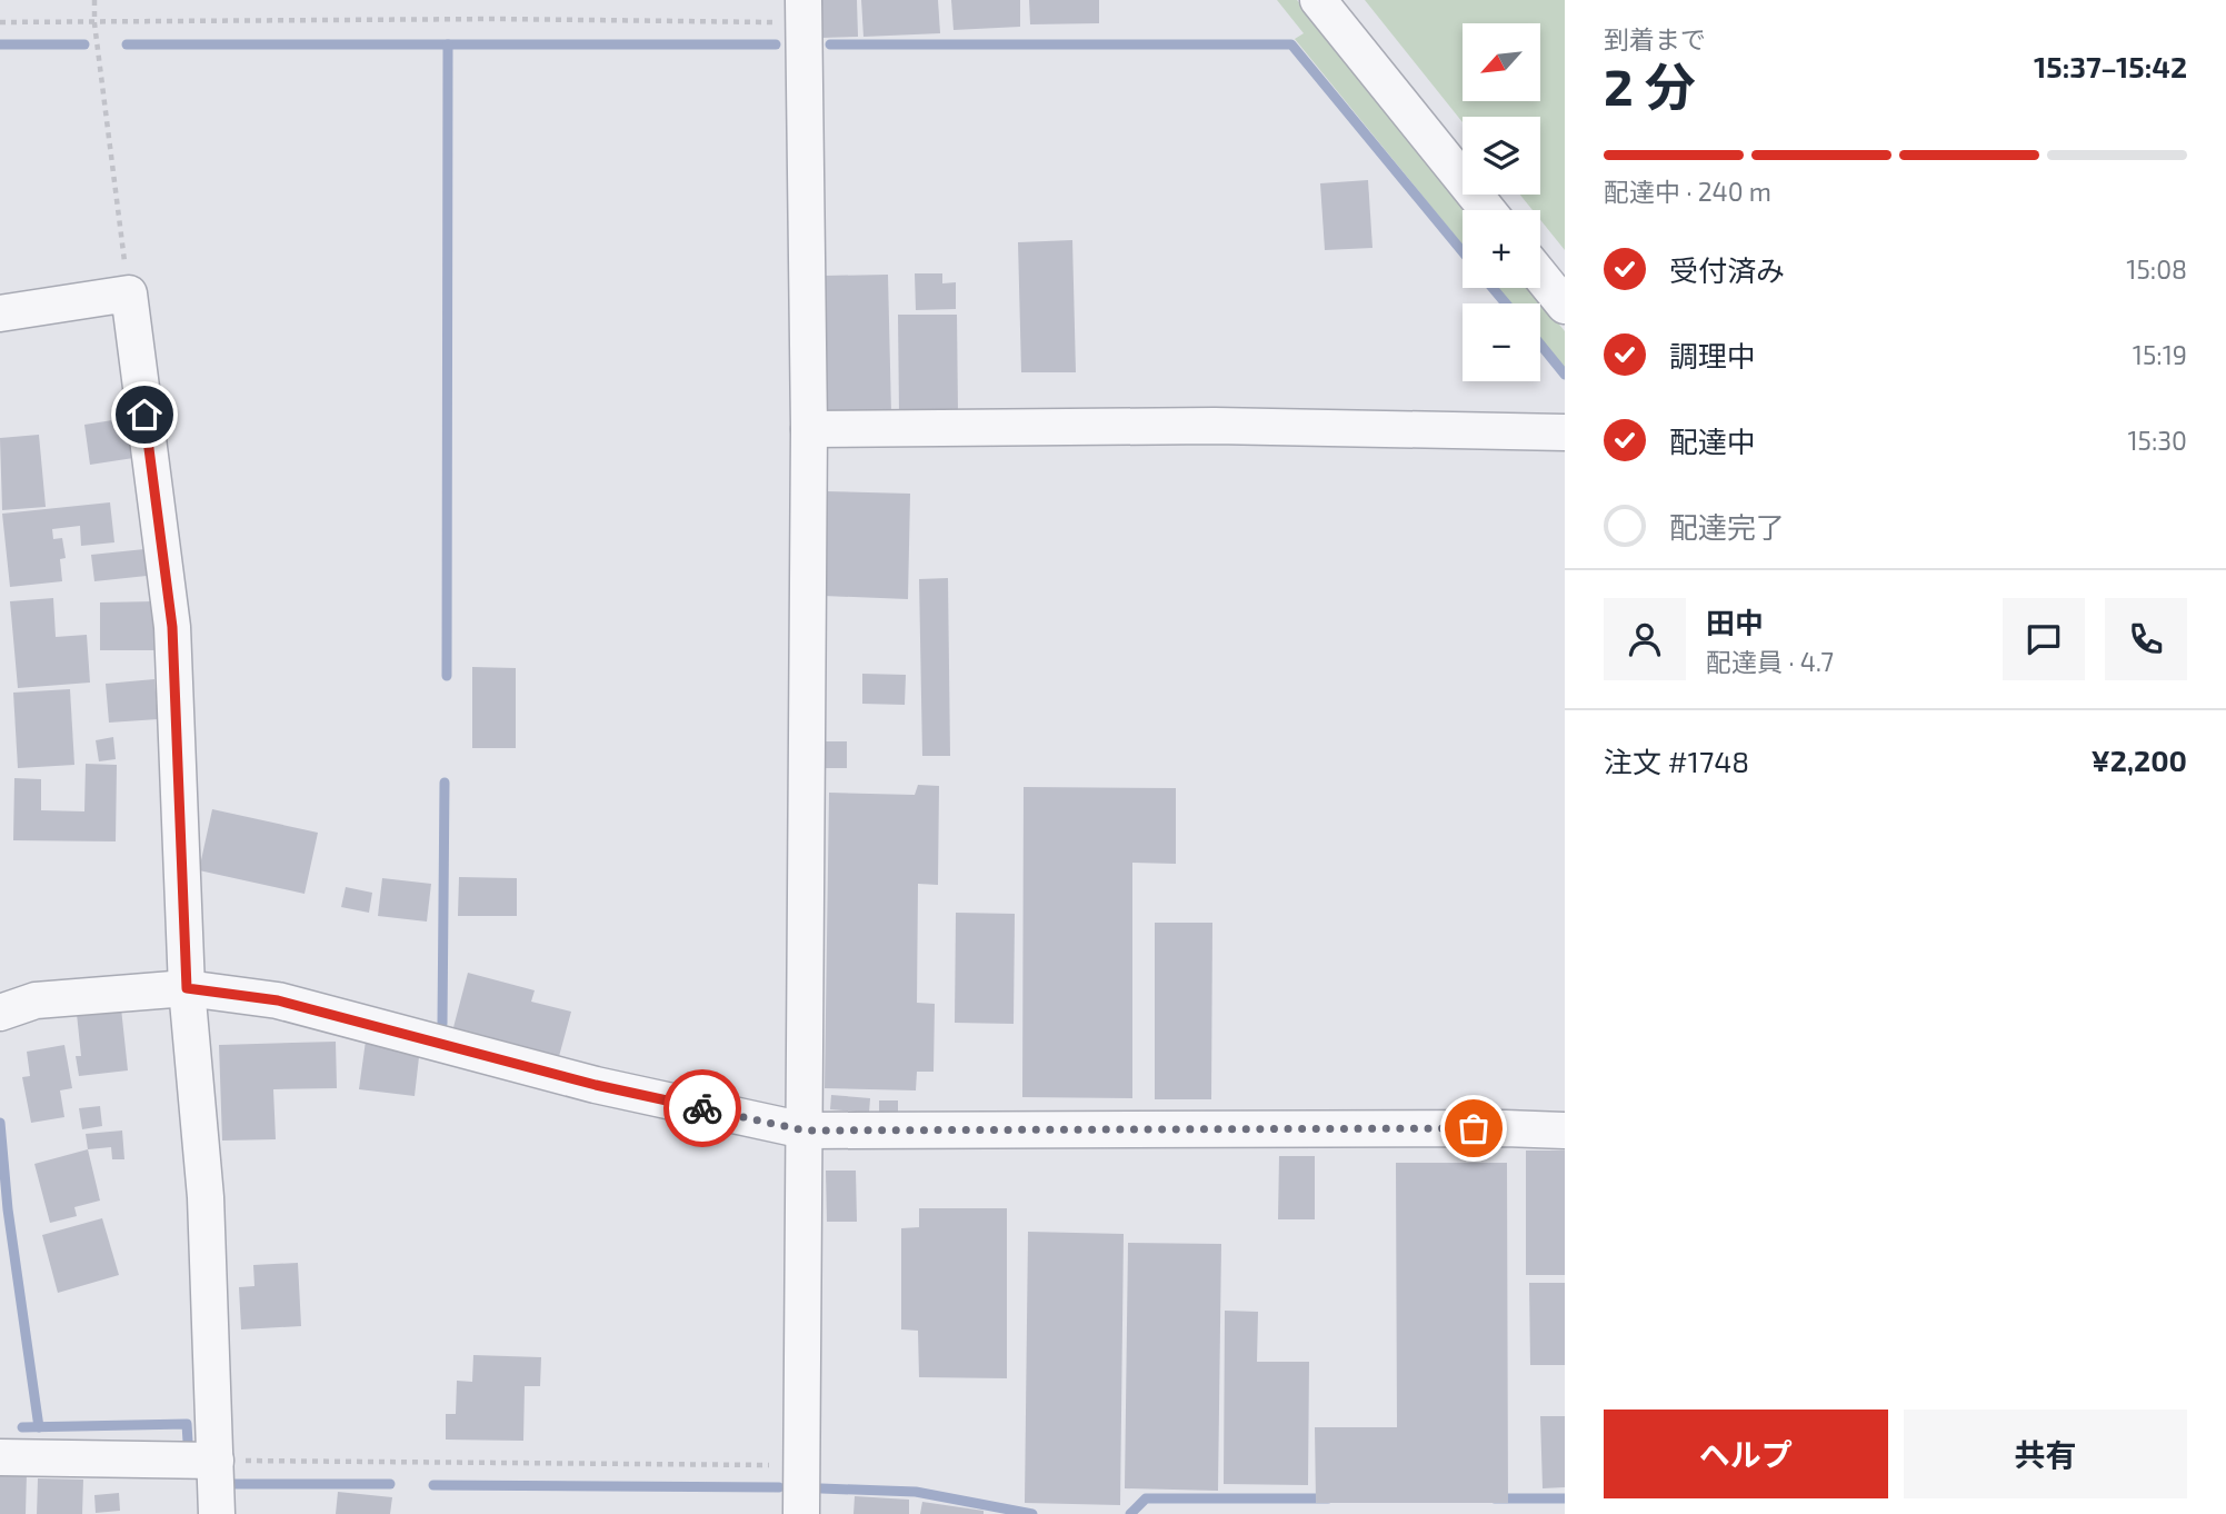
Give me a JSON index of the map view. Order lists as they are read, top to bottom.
{
  "north": "bottom left",
  "page": {
    "heading": ["2 分", "到着まで", "15:37–15:42"],
    "panel": [
      "田中",
      "配達員 · 4.7",
      "注文 #1748",
      "¥2,200"
    ],
    "map_buttons": ["+", "−"],
    "bar": "配達中 · 240 m",
    "list": [
      ["受付済み", "15:08"],
      ["調理中", "15:19"],
      ["配達中", "15:30"],
      "配達完了"
    ],
    "buttons": ["ヘルプ", "共有"]
  }
}
